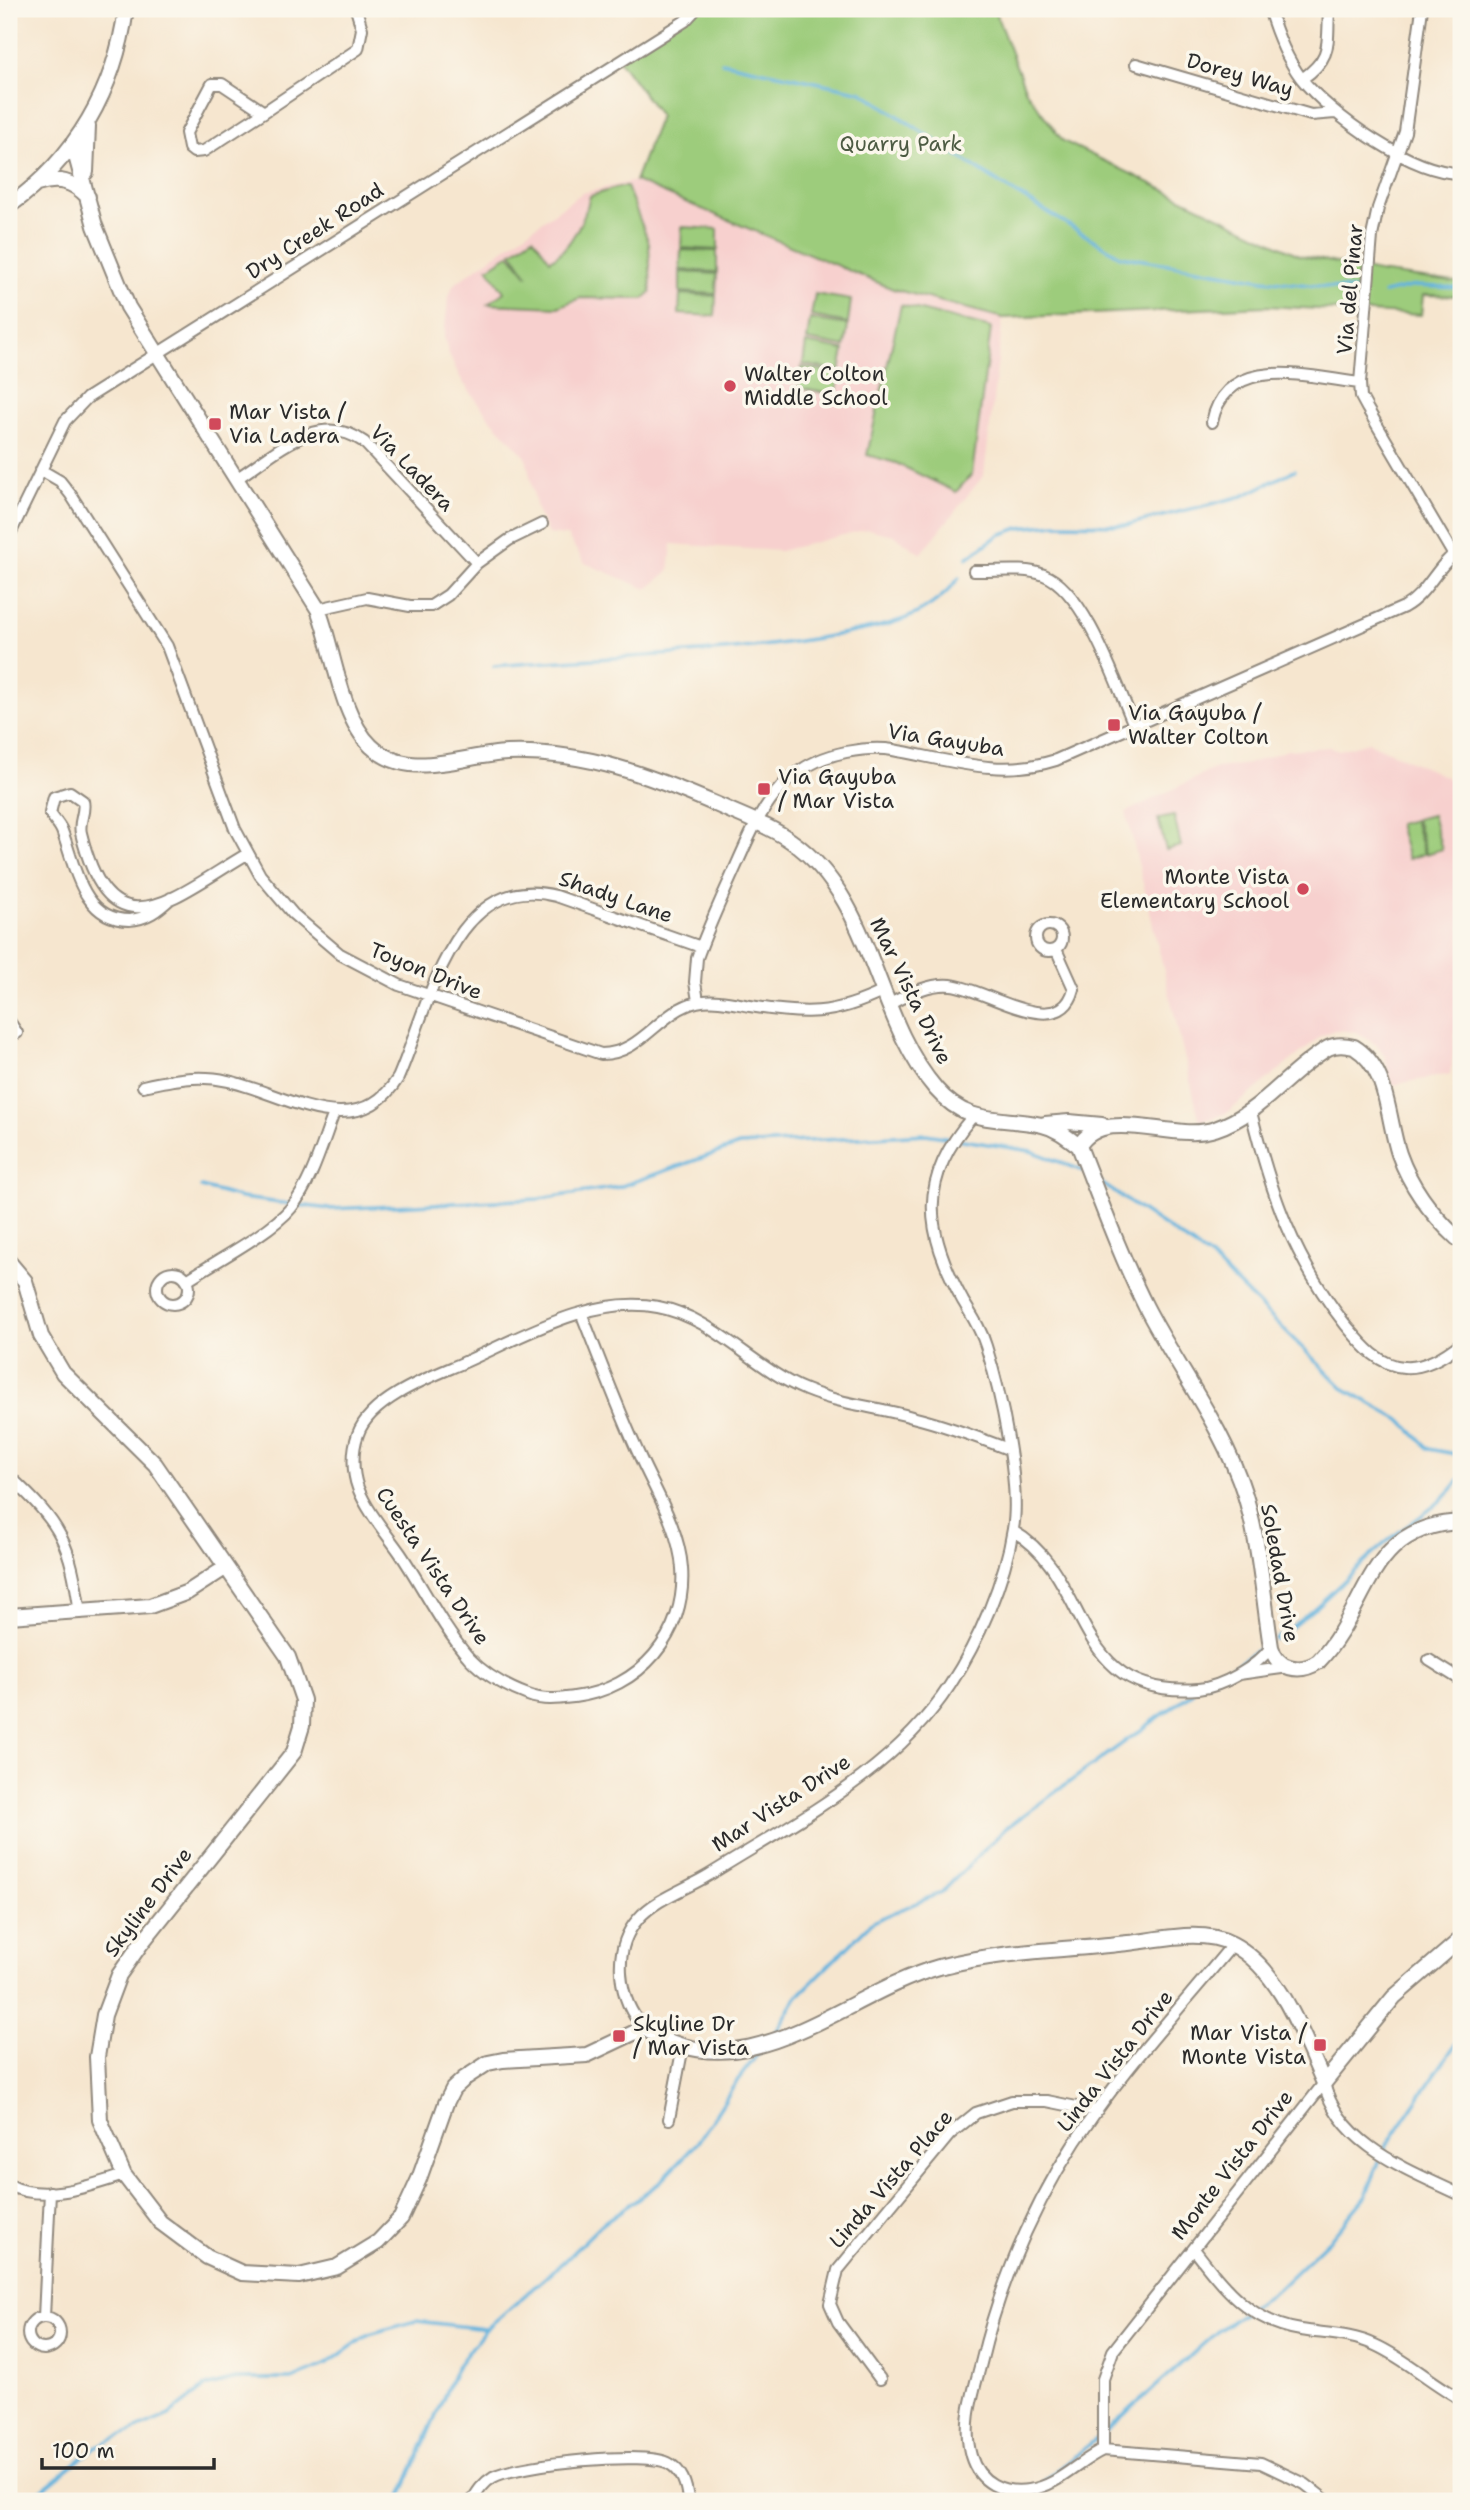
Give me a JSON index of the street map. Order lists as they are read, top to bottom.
{
  "streets": {
    "street": [
      "Dorey Way",
      "Dry Creek Road",
      "Via del Pinar",
      "Via Ladera",
      "Via Gayuba",
      "Shady Lane",
      "Toyon Drive",
      "Mar Vista Drive",
      "Cuesta Vista Drive",
      "Soledad Drive",
      "Skyline Drive",
      "Linda Vista Drive",
      "Monte Vista Drive",
      "Linda Vista Place"
    ]
  },
  "crossings": [
    ["Dry Creek Road", "Toyon Drive"],
    ["Dry Creek Road", "Mar Vista Drive"],
    ["Via del Pinar", "Via Gayuba"],
    ["Via Ladera", "Mar Vista Drive"],
    ["Via Gayuba", "Shady Lane"],
    ["Via Gayuba", "Toyon Drive"],
    ["Via Gayuba", "Mar Vista Drive"],
    ["Shady Lane", "Toyon Drive"],
    ["Mar Vista Drive", "Cuesta Vista Drive"],
    ["Mar Vista Drive", "Skyline Drive"],
    ["Linda Vista Drive", "Monte Vista Drive"],
    ["Linda Vista Drive", "Linda Vista Place"]
  ],
  "parks": ["Quarry Park"],
  "places": {
    "other": ["Walter Colton Middle School", "Monte Vista Elementary School"],
    "transit": [
      "Mar Vista / Via Ladera",
      "Via Gayuba / Walter Colton",
      "Via Gayuba / Mar Vista",
      "Skyline Dr / Mar Vista",
      "Mar Vista / Monte Vista"
    ]
  },
  "scale_bar": "100 m"
}
